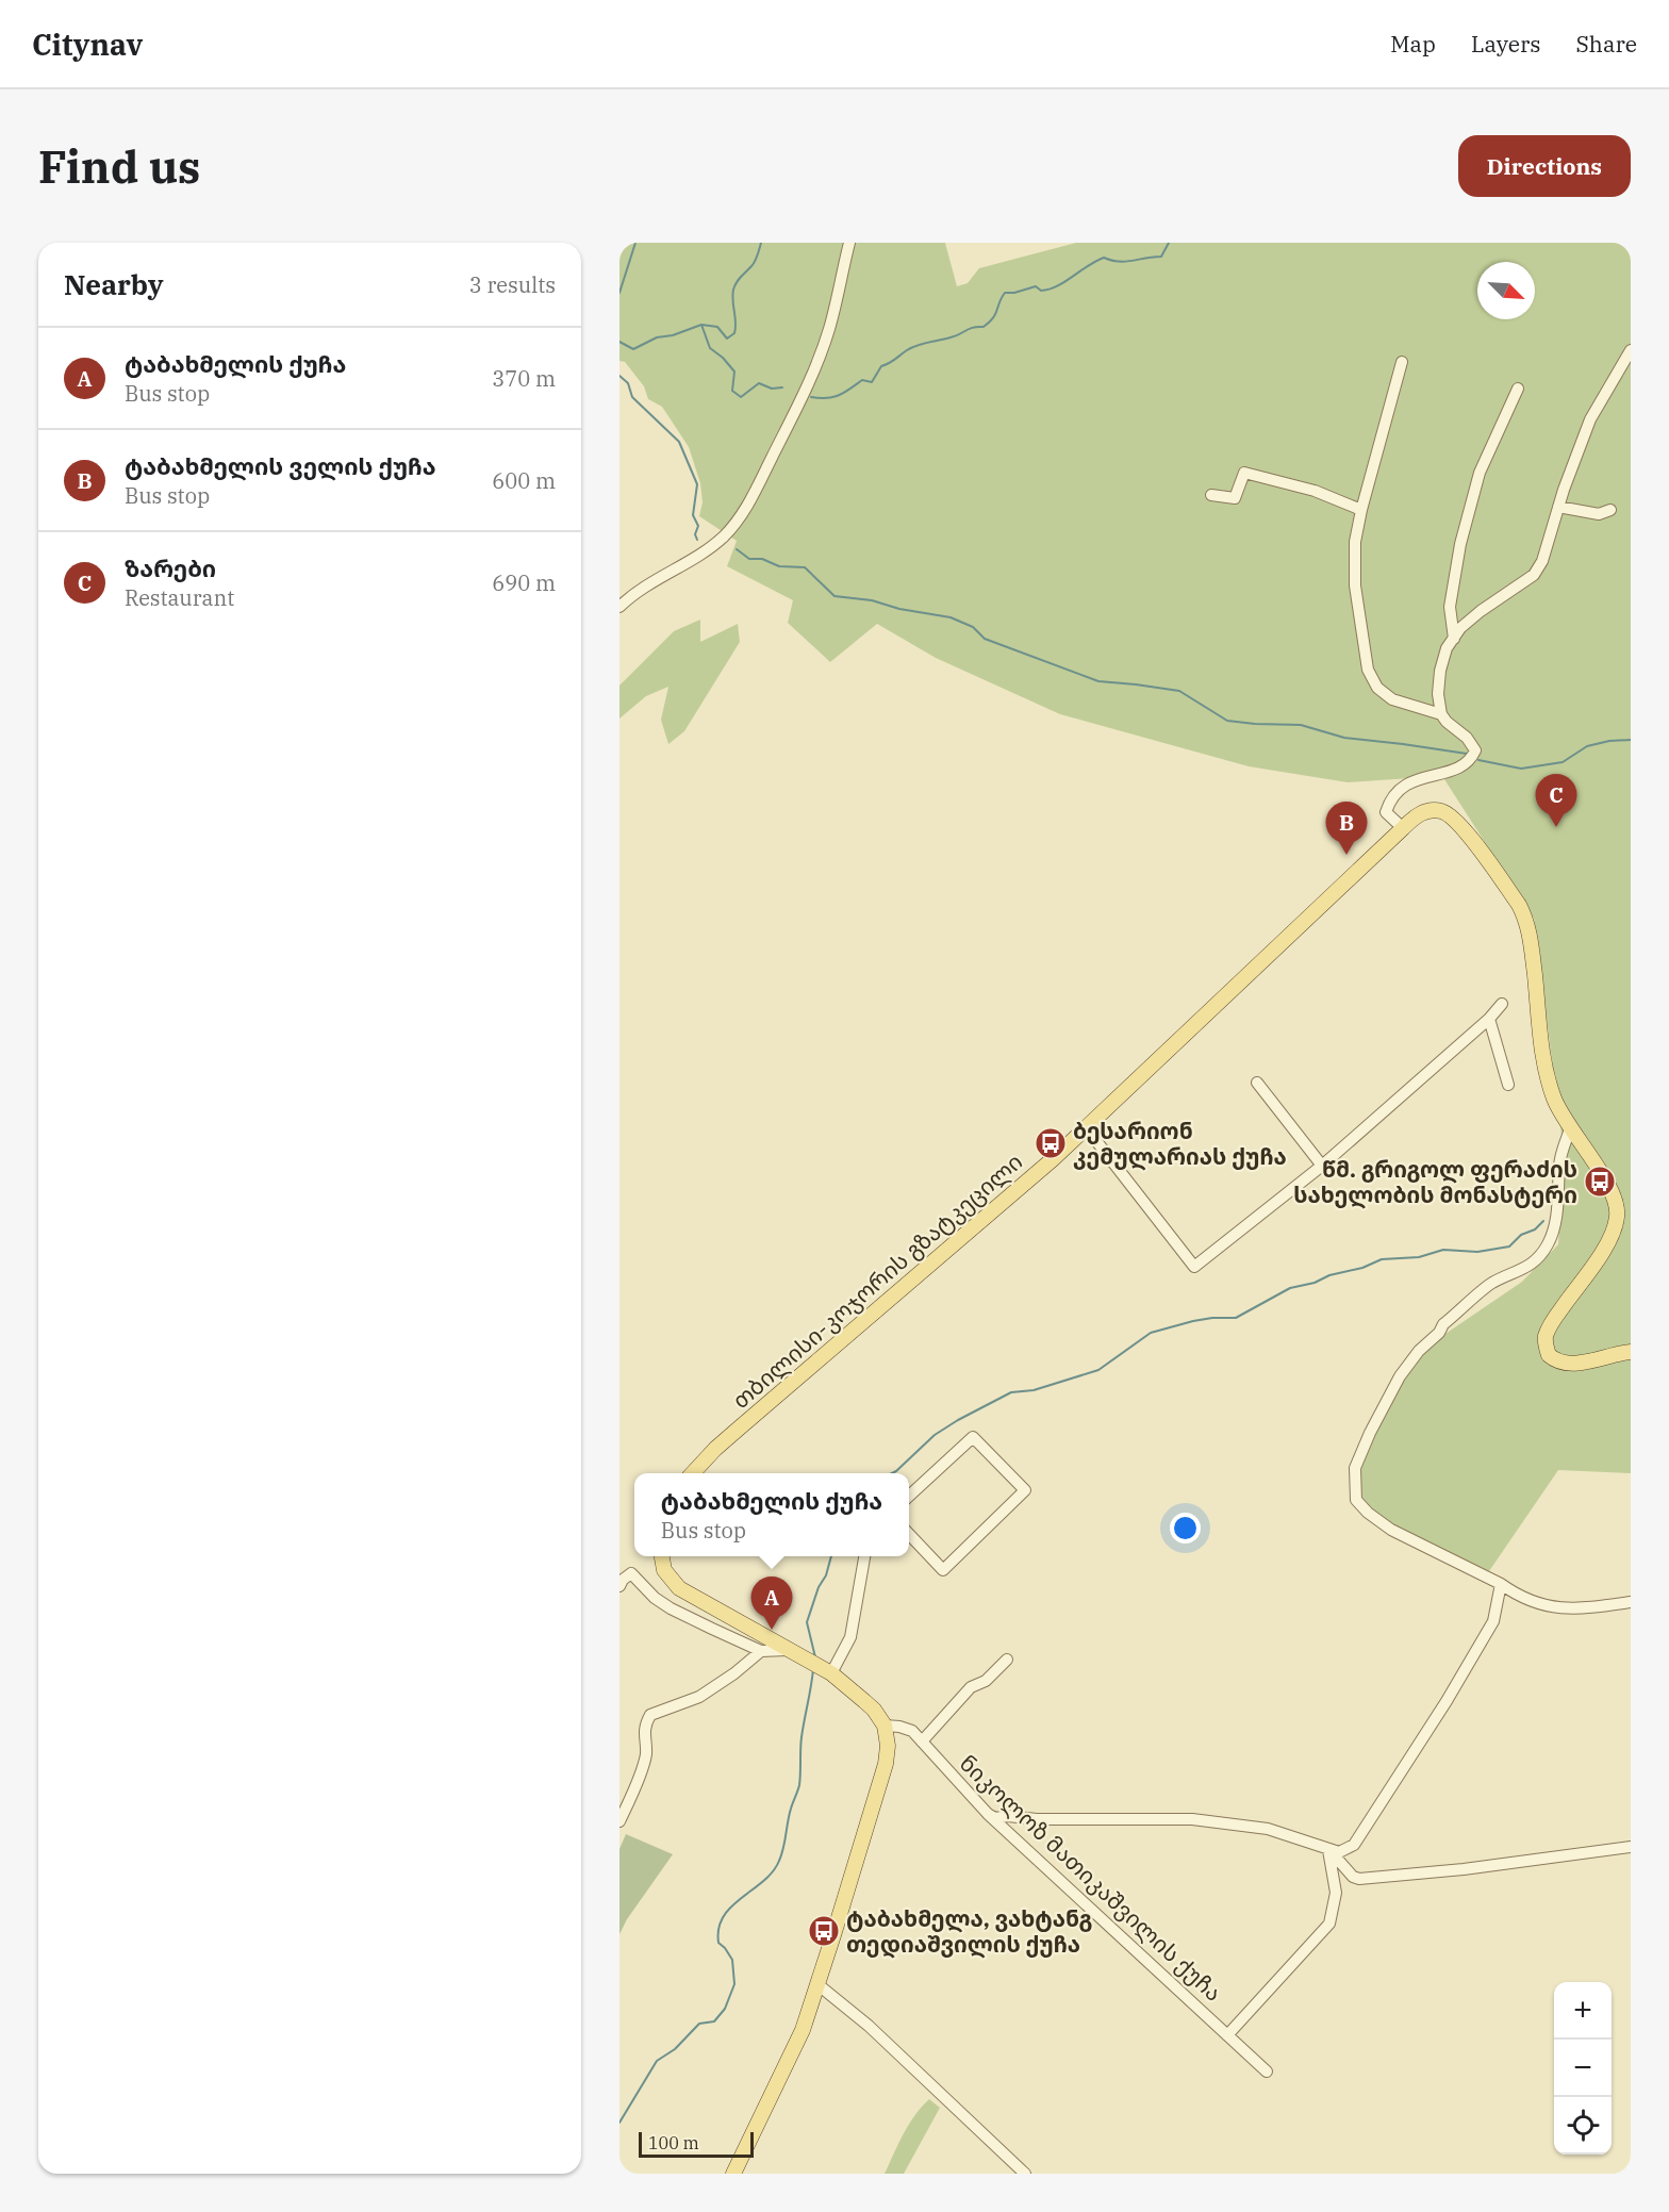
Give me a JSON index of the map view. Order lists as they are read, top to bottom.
{
  "streets": {
    "main road": ["თბილისი-კოჯორის გზატკეცილი"],
    "street": ["ნიკოლოზ მათიკაშვილის ქუჩა"]
  },
  "places": {
    "bus stop": ["ბესარიონ კემულარიას ქუჩა", "წმ. გრიგოლ ფერაძის სახელობის მონასტერი", "ტაბახმელა, ვახტანგ თედიაშვილის ქუჩა"]
  },
  "scale_bar": "100 m",
  "north": "bottom right",
  "page": {
    "header": "Citynav",
    "nav": ["Map", "Layers", "Share"],
    "buttons": "Directions",
    "title": "Find us",
    "heading": ["Nearby", "3 results"],
    "list": [
      {
        "mark": "A",
        "name": "ტაბახმელის ქუჩა",
        "note": "Bus stop",
        "value": "370 m"
      },
      {
        "mark": "B",
        "name": "ტაბახმელის ველის ქუჩა",
        "note": "Bus stop",
        "value": "600 m"
      },
      {
        "mark": "C",
        "name": "ზარები",
        "note": "Restaurant",
        "value": "690 m"
      }
    ],
    "pins": ["C", "B", "A"],
    "popup": ["ტაბახმელის ქუჩა", "Bus stop"],
    "map_buttons": ["+", "−"],
    "scale": "100 m"
  }
}
